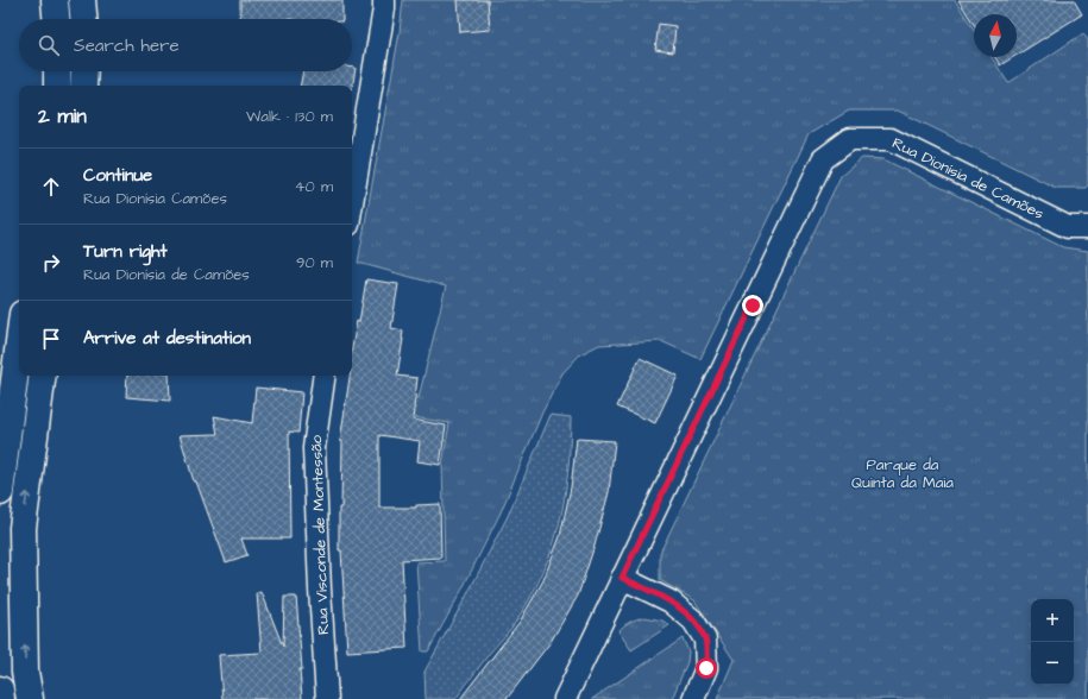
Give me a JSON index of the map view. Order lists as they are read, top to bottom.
{
  "streets": {
    "street": ["Rua Dionísia de Camões", "Rua Visconde de Montessão"]
  },
  "parks": ["Parque da Quinta da Maia"],
  "north": "top",
  "page": {
    "search": "Search here",
    "heading": ["2 min", "Walk · 130 m"],
    "list": [
      ["Continue", "Rua Dionísia Camões", "40 m"],
      ["Turn right", "Rua Dionísia de Camões", "90 m"],
      "Arrive at destination"
    ],
    "map_buttons": ["+", "−"]
  }
}
